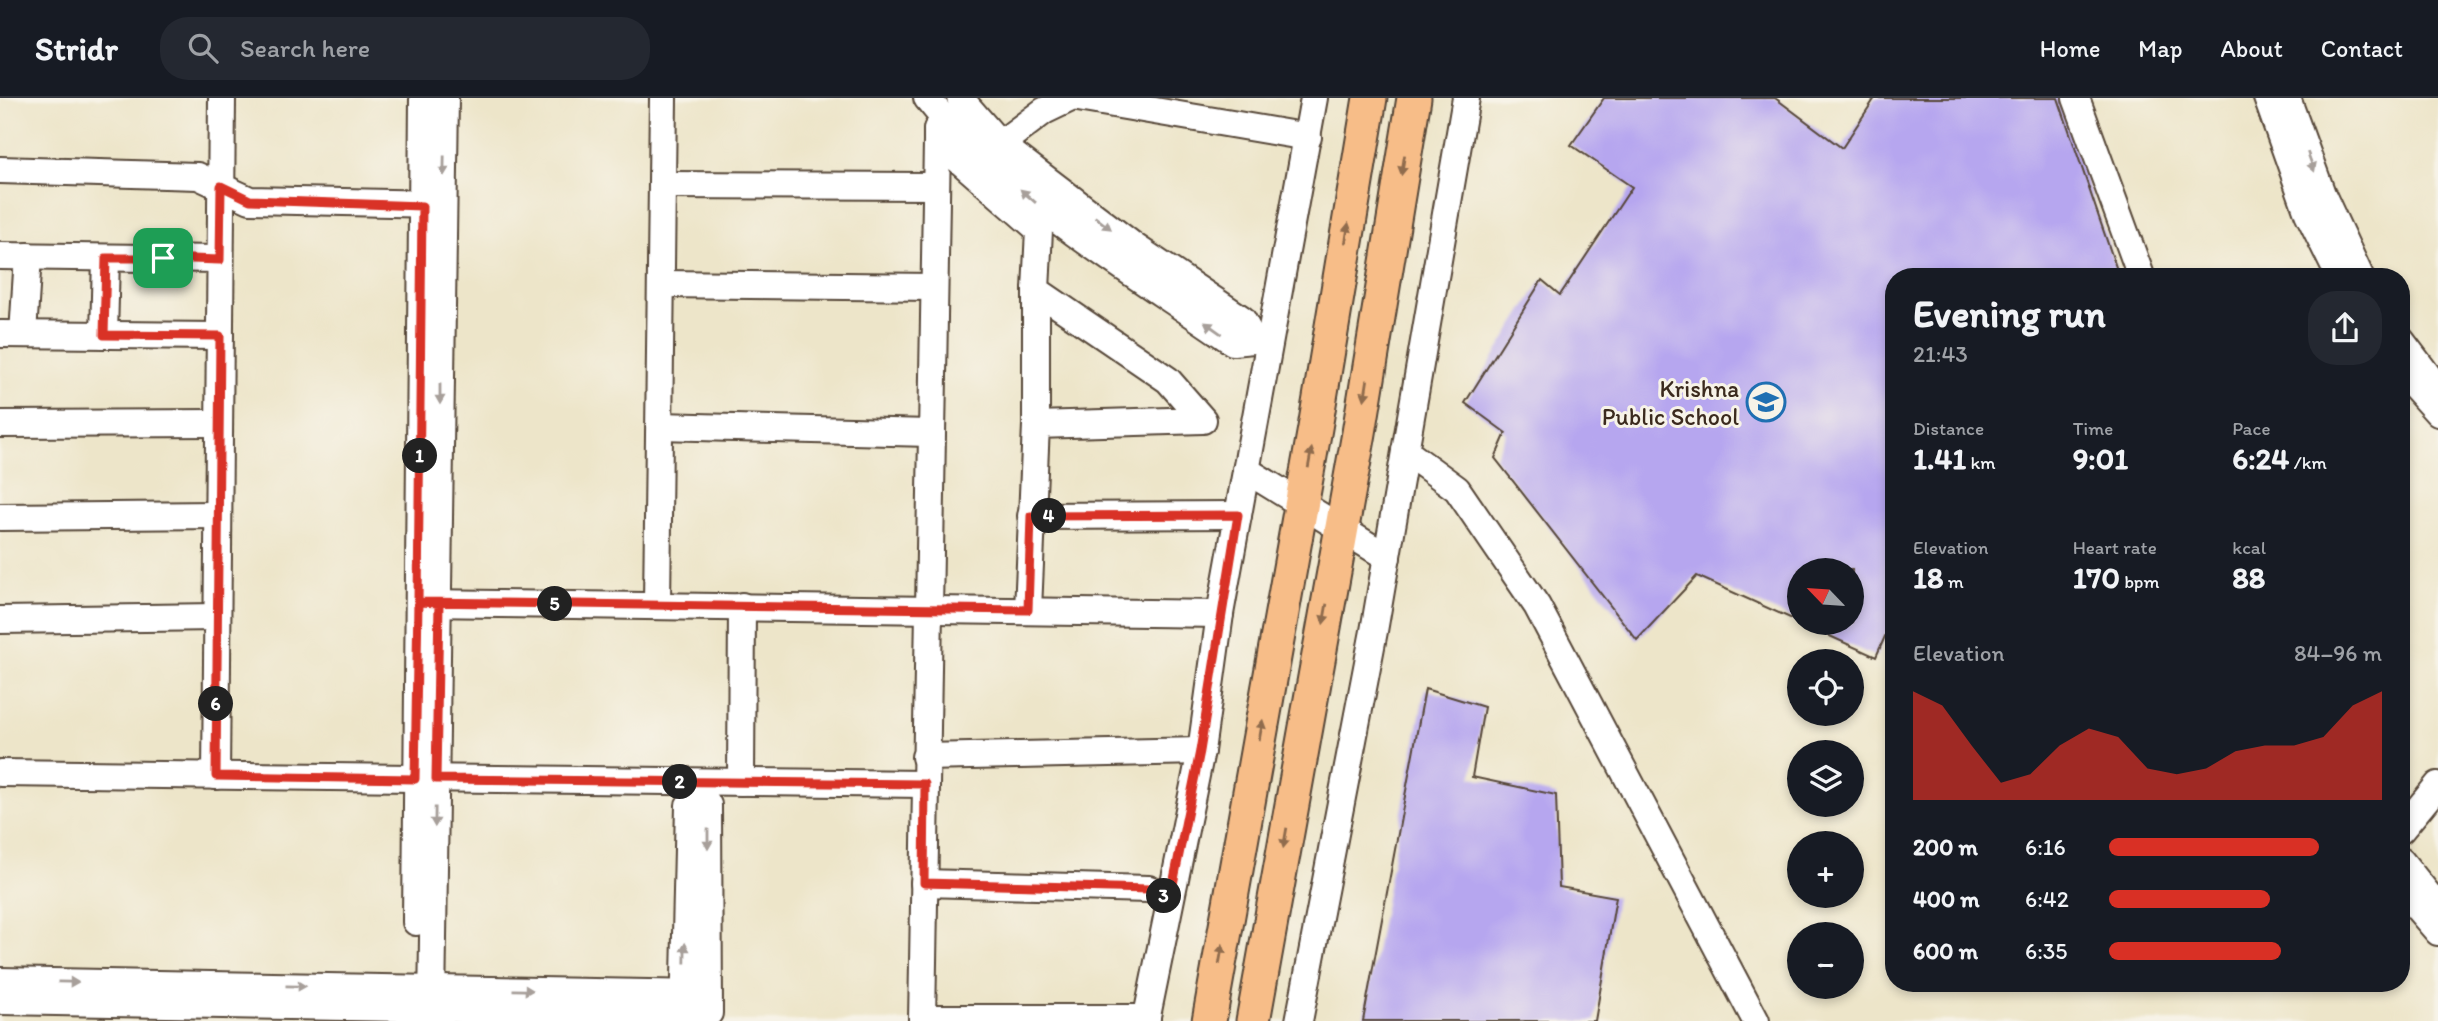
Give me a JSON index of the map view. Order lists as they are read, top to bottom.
{
  "places": {
    "school or university": ["Krishna Public School"]
  },
  "north": "top left",
  "page": {
    "header": "Stridr",
    "search": "Search here",
    "nav": [
      "Home",
      "Map",
      "About",
      "Contact"
    ],
    "heading": ["Evening run", "21:43"],
    "stats": [
      ["Distance", "1.41 km"],
      ["Time", "9:01"],
      ["Pace", "6:24 /km"],
      ["Elevation", "18 m"],
      ["Heart rate", "170 bpm"],
      ["kcal", "88"]
    ],
    "pins": [
      "1",
      "4",
      "5",
      "6",
      "2",
      "3"
    ],
    "map_buttons": ["+", "−"],
    "chart": ["Elevation", "84–96 m"],
    "list": [
      {
        "name": "200 m",
        "note": "6:16"
      },
      {
        "name": "400 m",
        "note": "6:42"
      },
      {
        "name": "600 m",
        "note": "6:35"
      }
    ]
  }
}
